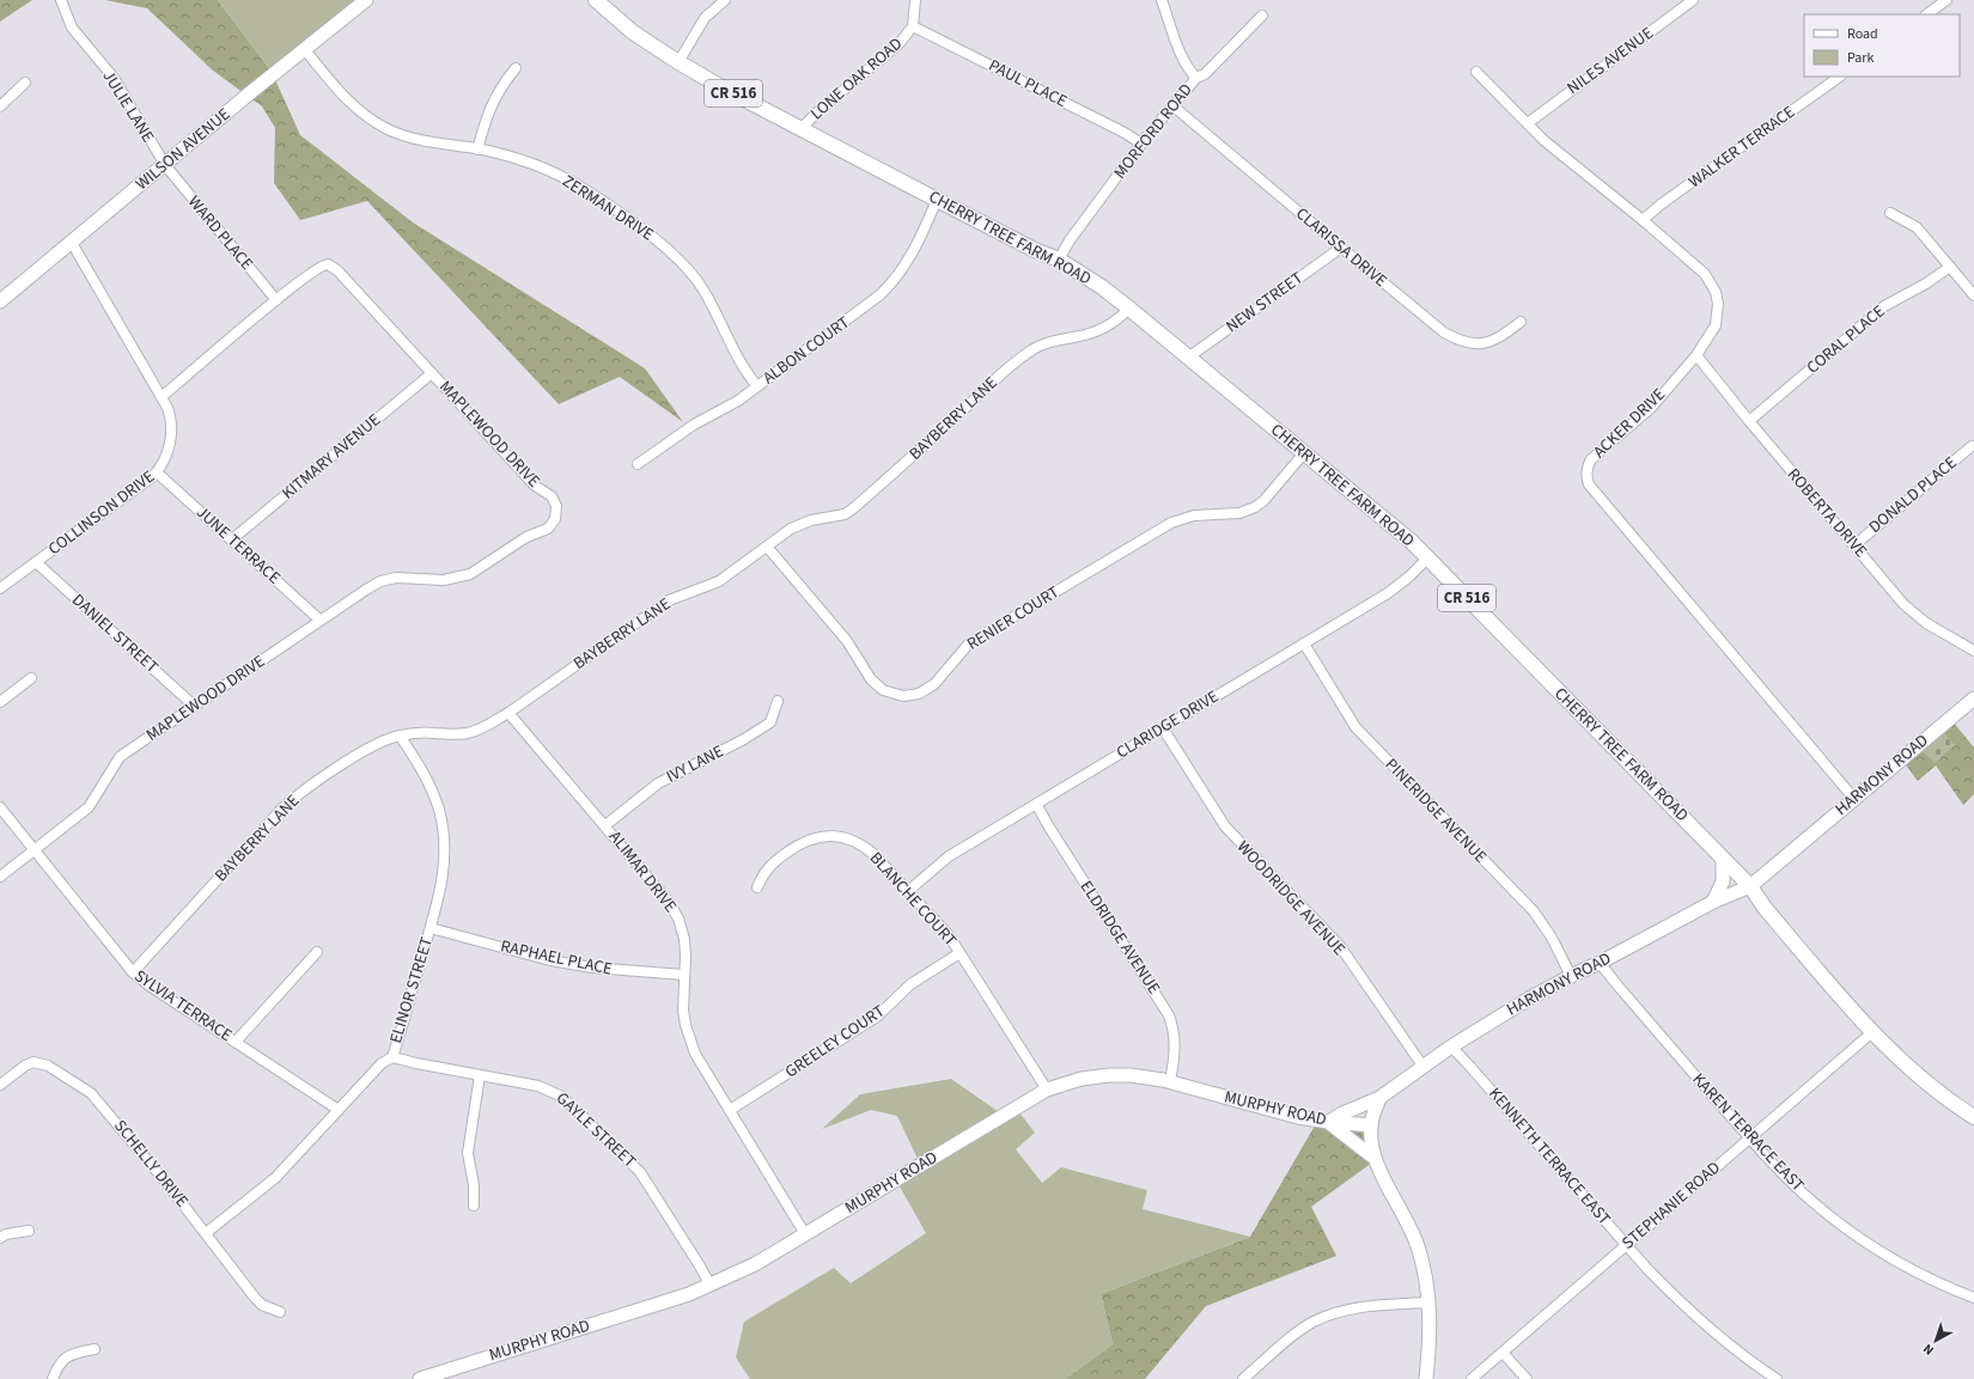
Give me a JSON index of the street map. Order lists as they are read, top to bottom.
{
  "streets": {
    "main road": ["CR 516", "CHERRY TREE FARM ROAD"],
    "street": [
      "NILES AVENUE",
      "LONE OAK ROAD",
      "PAUL PLACE",
      "JULIE LANE",
      "MORFORD ROAD",
      "WALKER TERRACE",
      "WILSON AVENUE",
      "ZERMAN DRIVE",
      "WARD PLACE",
      "CLARISSA DRIVE",
      "NEW STREET",
      "CORAL PLACE",
      "ALBON COURT",
      "BAYBERRY LANE",
      "ACKER DRIVE",
      "MAPLEWOOD DRIVE",
      "KITMARY AVENUE",
      "DONALD PLACE",
      "COLLINSON DRIVE",
      "ROBERTA DRIVE",
      "JUNE TERRACE",
      "RENIER COURT",
      "DANIEL STREET",
      "CLARIDGE DRIVE",
      "IVY LANE",
      "HARMONY ROAD",
      "PINERIDGE AVENUE",
      "ALIMAR DRIVE",
      "WOODRIDGE AVENUE",
      "BLANCHE COURT",
      "ELDRIDGE AVENUE",
      "RAPHAEL PLACE",
      "ELINOR STREET",
      "SYLVIA TERRACE",
      "GREELEY COURT",
      "MURPHY ROAD",
      "GAYLE STREET",
      "KAREN TERRACE EAST",
      "KENNETH TERRACE EAST",
      "SCHELLY DRIVE",
      "STEPHANIE ROAD"
    ]
  },
  "crossings": [
    ["NILES AVENUE", "ACKER DRIVE"],
    ["LONE OAK ROAD", "PAUL PLACE"],
    ["LONE OAK ROAD", "CHERRY TREE FARM ROAD"],
    ["PAUL PLACE", "MORFORD ROAD"],
    ["JULIE LANE", "WILSON AVENUE"],
    ["JULIE LANE", "WARD PLACE"],
    ["MORFORD ROAD", "CHERRY TREE FARM ROAD"],
    ["MORFORD ROAD", "CLARISSA DRIVE"],
    ["WALKER TERRACE", "ACKER DRIVE"],
    ["WILSON AVENUE", "ZERMAN DRIVE"],
    ["WILSON AVENUE", "WARD PLACE"],
    ["WILSON AVENUE", "COLLINSON DRIVE"],
    ["ZERMAN DRIVE", "ALBON COURT"],
    ["WARD PLACE", "MAPLEWOOD DRIVE"],
    ["CHERRY TREE FARM ROAD", "NEW STREET"],
    ["CHERRY TREE FARM ROAD", "ALBON COURT"],
    ["CHERRY TREE FARM ROAD", "BAYBERRY LANE"],
    ["CHERRY TREE FARM ROAD", "RENIER COURT"],
    ["CHERRY TREE FARM ROAD", "CLARIDGE DRIVE"],
    ["CHERRY TREE FARM ROAD", "HARMONY ROAD"],
    ["CHERRY TREE FARM ROAD", "STEPHANIE ROAD"],
    ["CLARISSA DRIVE", "NEW STREET"],
    ["CORAL PLACE", "ROBERTA DRIVE"],
    ["BAYBERRY LANE", "RENIER COURT"],
    ["BAYBERRY LANE", "ALIMAR DRIVE"],
    ["BAYBERRY LANE", "ELINOR STREET"],
    ["BAYBERRY LANE", "SYLVIA TERRACE"],
    ["ACKER DRIVE", "ROBERTA DRIVE"],
    ["ACKER DRIVE", "HARMONY ROAD"],
    ["MAPLEWOOD DRIVE", "KITMARY AVENUE"],
    ["MAPLEWOOD DRIVE", "COLLINSON DRIVE"],
    ["MAPLEWOOD DRIVE", "JUNE TERRACE"],
    ["MAPLEWOOD DRIVE", "DANIEL STREET"],
    ["MAPLEWOOD DRIVE", "SYLVIA TERRACE"],
    ["KITMARY AVENUE", "JUNE TERRACE"],
    ["DONALD PLACE", "ROBERTA DRIVE"],
    ["COLLINSON DRIVE", "JUNE TERRACE"],
    ["COLLINSON DRIVE", "DANIEL STREET"],
    ["CLARIDGE DRIVE", "PINERIDGE AVENUE"],
    ["CLARIDGE DRIVE", "WOODRIDGE AVENUE"],
    ["CLARIDGE DRIVE", "BLANCHE COURT"],
    ["CLARIDGE DRIVE", "ELDRIDGE AVENUE"],
    ["IVY LANE", "ALIMAR DRIVE"],
    ["HARMONY ROAD", "PINERIDGE AVENUE"],
    ["HARMONY ROAD", "WOODRIDGE AVENUE"],
    ["HARMONY ROAD", "MURPHY ROAD"],
    ["HARMONY ROAD", "KAREN TERRACE EAST"],
    ["HARMONY ROAD", "KENNETH TERRACE EAST"],
    ["ALIMAR DRIVE", "RAPHAEL PLACE"],
    ["ALIMAR DRIVE", "GREELEY COURT"],
    ["ALIMAR DRIVE", "MURPHY ROAD"],
    ["BLANCHE COURT", "GREELEY COURT"],
    ["BLANCHE COURT", "MURPHY ROAD"],
    ["ELDRIDGE AVENUE", "MURPHY ROAD"],
    ["RAPHAEL PLACE", "ELINOR STREET"],
    ["ELINOR STREET", "SYLVIA TERRACE"],
    ["ELINOR STREET", "GAYLE STREET"],
    ["ELINOR STREET", "SCHELLY DRIVE"],
    ["MURPHY ROAD", "GAYLE STREET"],
    ["KAREN TERRACE EAST", "STEPHANIE ROAD"],
    ["KENNETH TERRACE EAST", "STEPHANIE ROAD"]
  ],
  "legend": ["Road", "Park"],
  "north": "bottom left"
}
